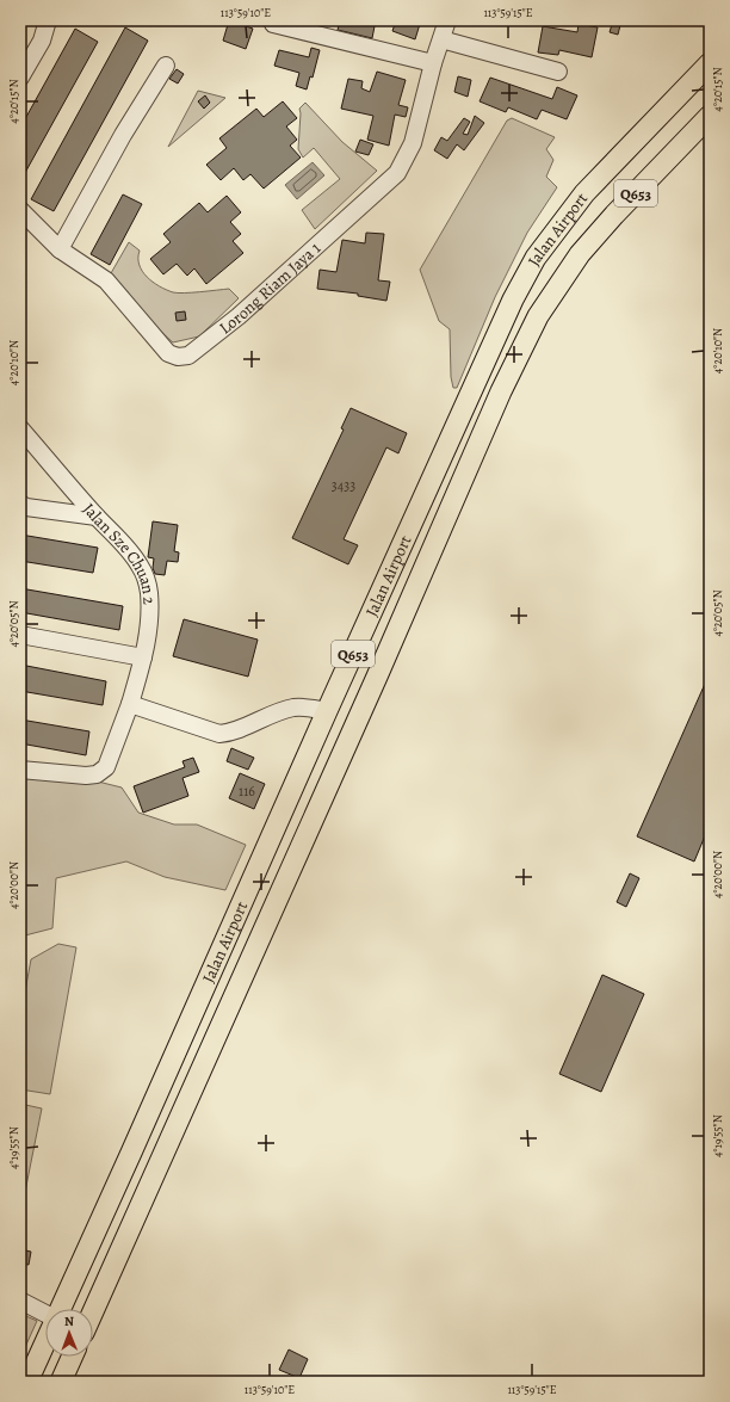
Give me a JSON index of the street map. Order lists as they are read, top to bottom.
{
  "streets": {
    "main road": ["Q653", "Jalan Airport"],
    "street": ["Lorong Riam Jaya 1", "Jalan Sze Chuan 2"]
  },
  "crossings": [
    ["Q653", "Jalan Airport"]
  ],
  "house_numbers": ["3433", "116"],
  "north": "top",
  "coordinates": [
    "113°59'10\"E",
    "113°59'15\"E",
    "4°20'15\"N",
    "4°20'10\"N",
    "4°20'05\"N",
    "4°20'00\"N",
    "4°19'55\"N"
  ]
}
